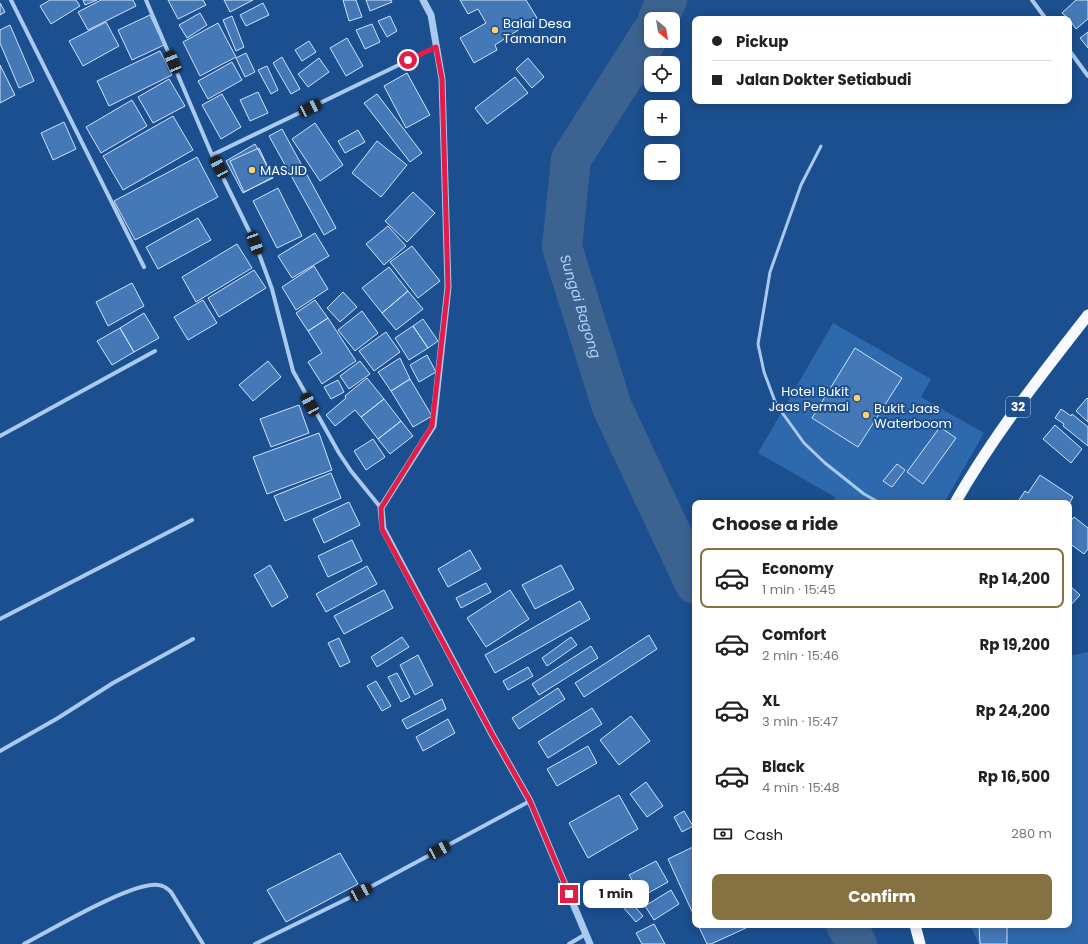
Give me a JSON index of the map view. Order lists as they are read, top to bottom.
{
  "streets": {
    "highway": ["32"]
  },
  "water": ["Sungai Bagong"],
  "places": [
    "Balai Desa Tamanan",
    "MASJID",
    "Hotel Bukit Jaas Permai",
    "Bukit Jaas Waterboom"
  ],
  "north": "bottom right",
  "page": {
    "map_buttons": ["+", "−"],
    "banner": ["Pickup", "Jalan Dokter Setiabudi"],
    "heading": "Choose a ride",
    "list": [
      {
        "name": "Economy",
        "note": "1 min · 15:45",
        "value": "Rp 14,200"
      },
      {
        "name": "Comfort",
        "note": "2 min · 15:46",
        "value": "Rp 19,200"
      },
      {
        "name": "XL",
        "note": "3 min · 15:47",
        "value": "Rp 24,200"
      },
      {
        "name": "Black",
        "note": "4 min · 15:48",
        "value": "Rp 16,500"
      }
    ],
    "pay": ["Cash", "280 m"],
    "buttons": "Confirm",
    "bubble": "1 min"
  }
}
